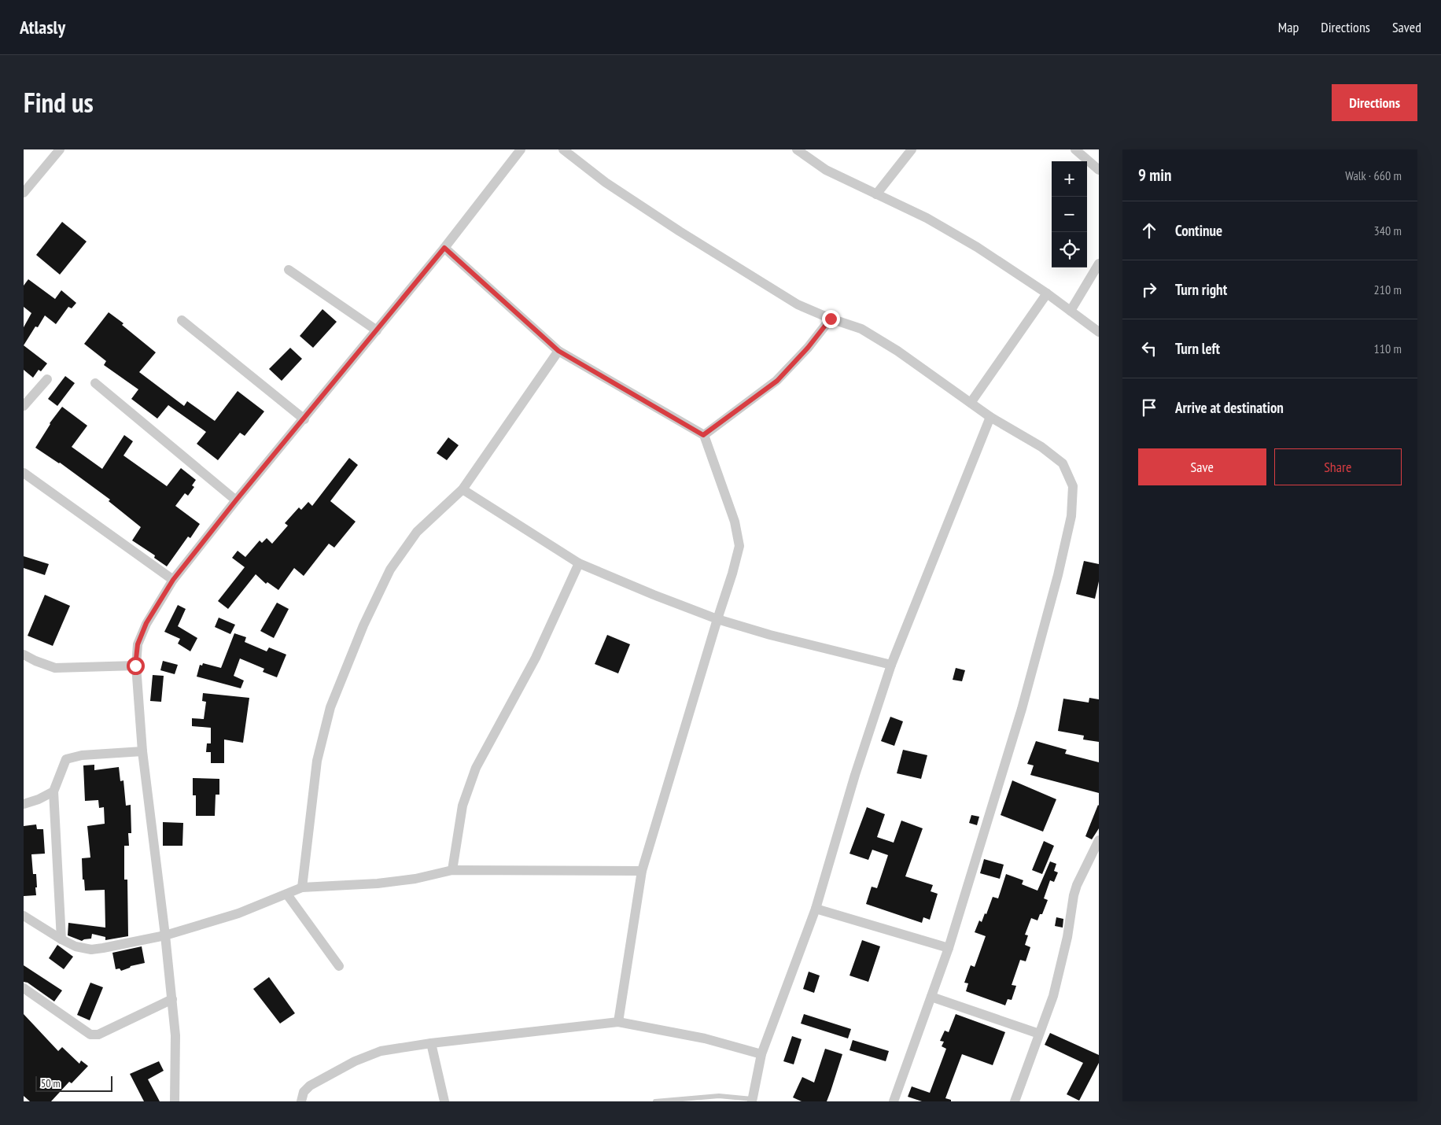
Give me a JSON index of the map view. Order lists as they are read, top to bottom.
{
  "scale_bar": "50 m",
  "page": {
    "header": "Atlasly",
    "nav": ["Map", "Directions", "Saved"],
    "title": "Find us",
    "buttons": [
      "Directions",
      ["Save", "Share"]
    ],
    "heading": ["9 min", "Walk · 660 m"],
    "map_buttons": ["+", "−"],
    "list": [
      ["Continue", "340 m"],
      ["Turn right", "210 m"],
      ["Turn left", "110 m"],
      "Arrive at destination"
    ],
    "scale": "50 m"
  }
}
